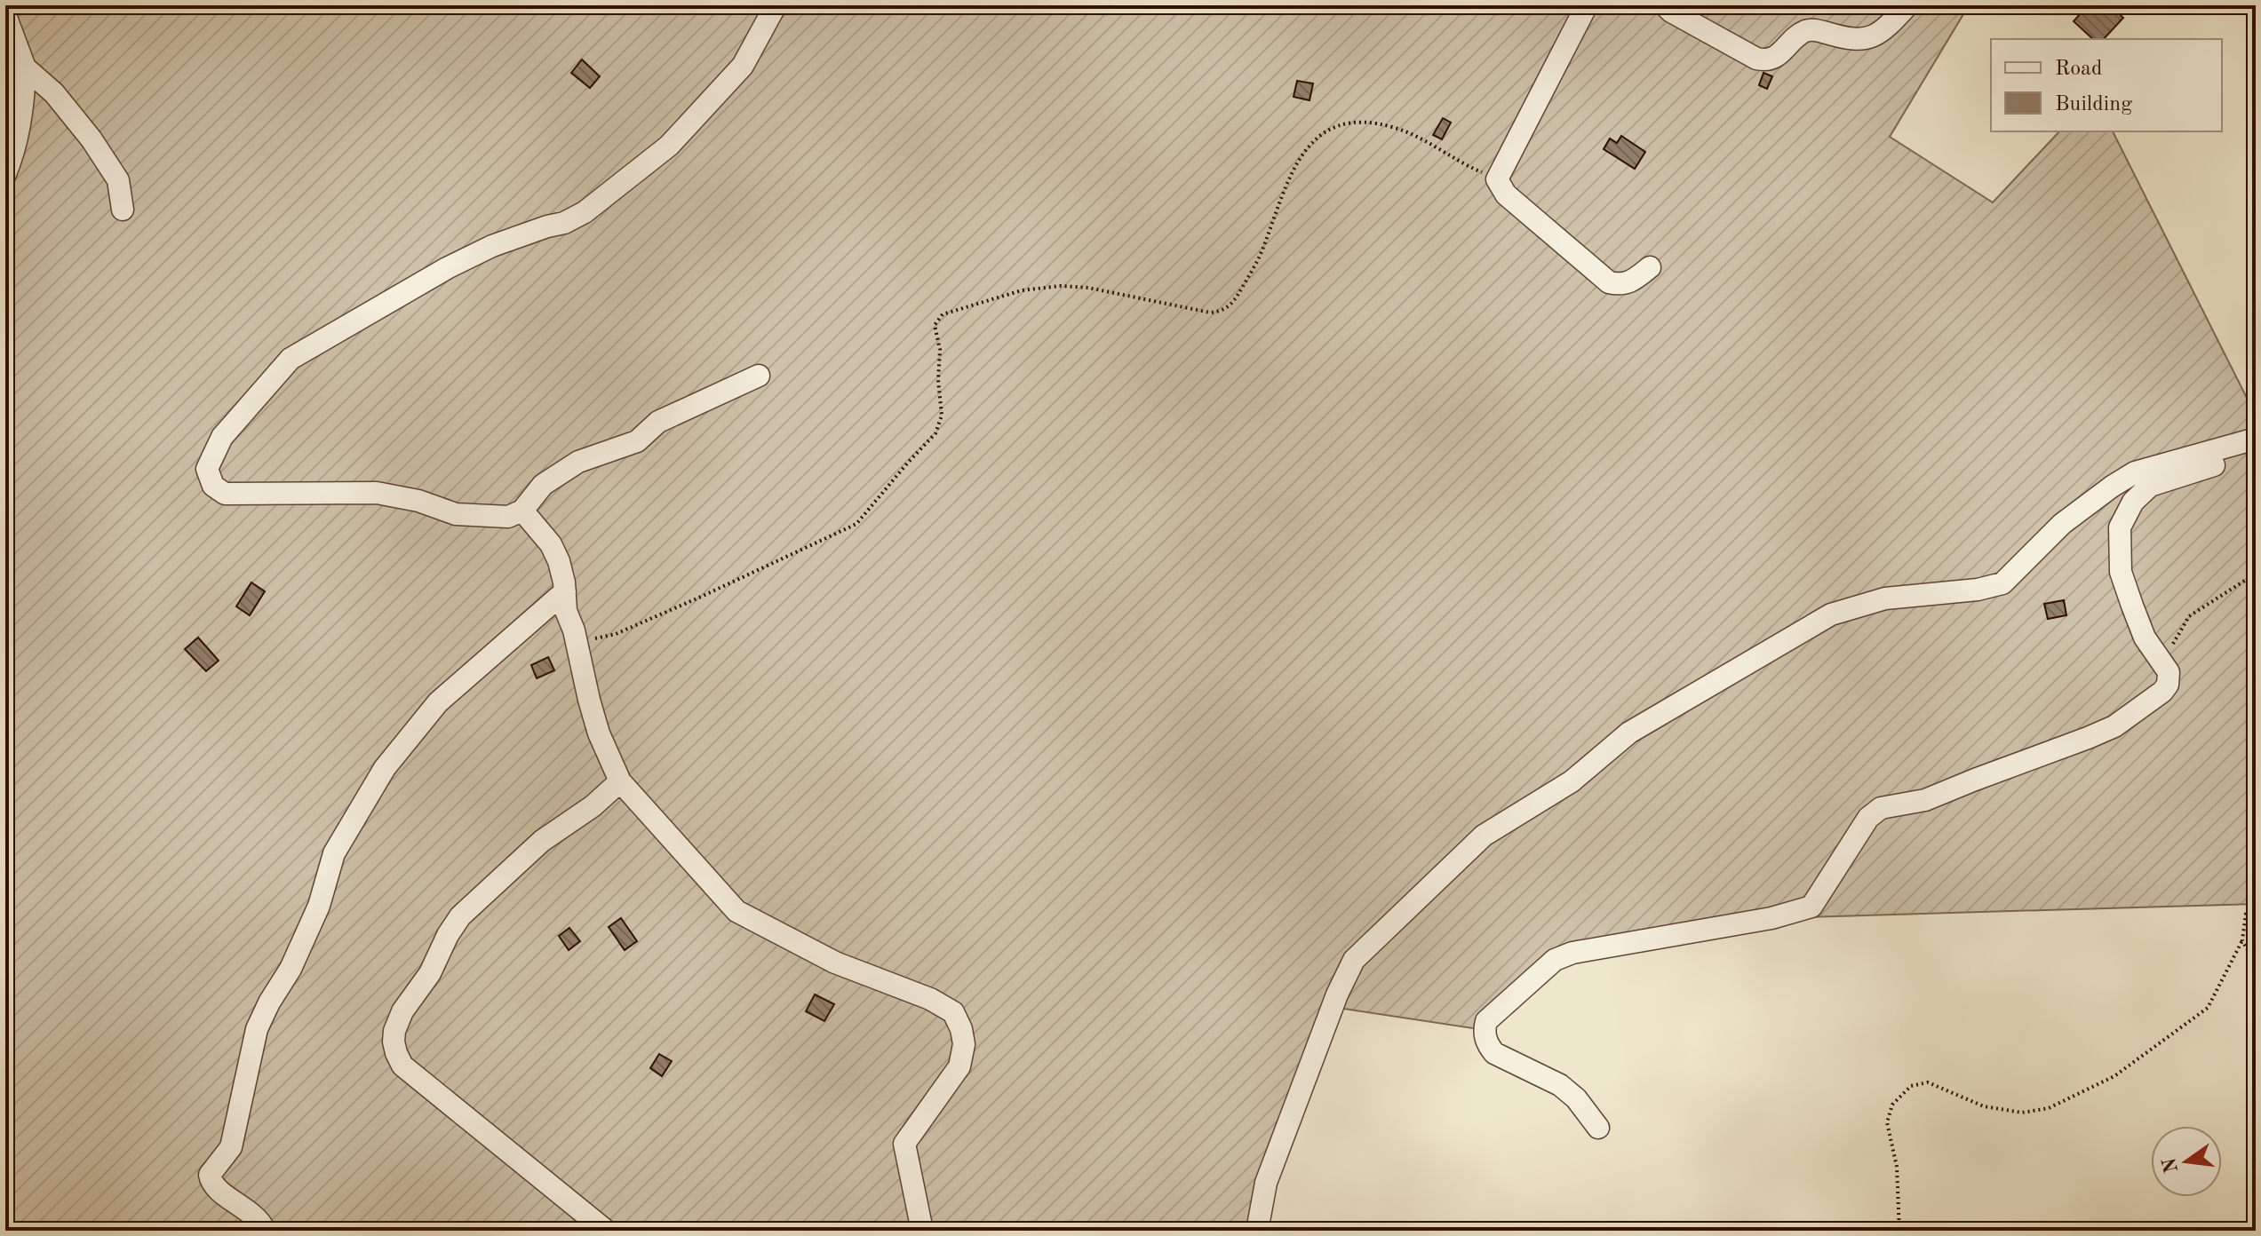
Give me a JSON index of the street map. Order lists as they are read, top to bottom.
{
  "legend": ["Road", "Building"],
  "north": "left"
}
